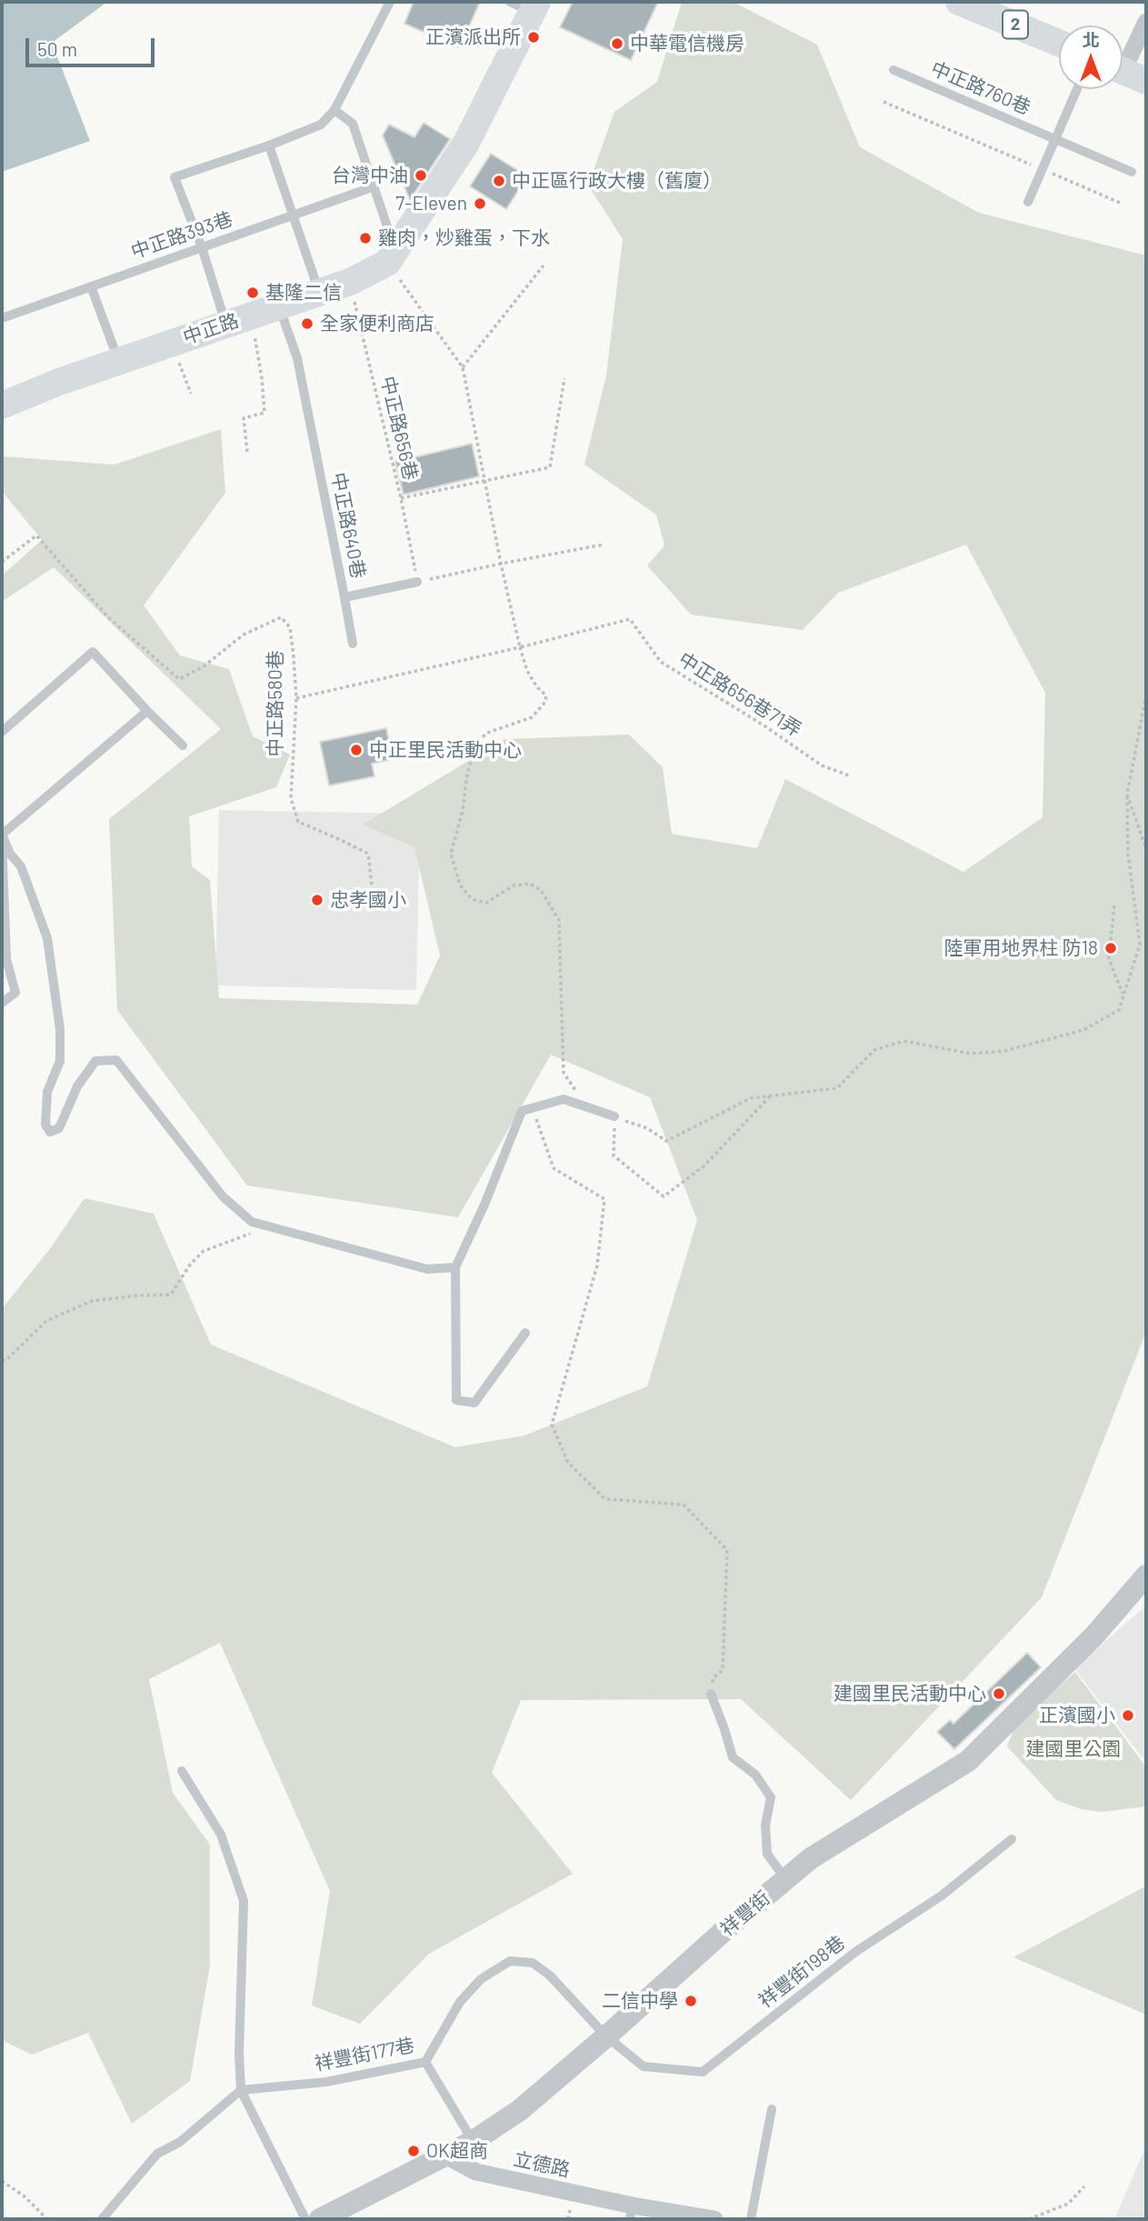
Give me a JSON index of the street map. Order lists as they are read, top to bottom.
{
  "streets": {
    "main road": ["2", "中正路"],
    "street": ["祥豐街", "立德路"],
    "lane": [
      "中正路760巷",
      "中正路393巷",
      "中正路640巷",
      "祥豐街198巷",
      "祥豐街177巷"
    ],
    "path": ["中正路656巷", "中正路656巷71弄", "中正路580巷"]
  },
  "crossings": [
    ["中正路", "中正路656巷"],
    ["中正路", "中正路640巷"],
    ["中正路656巷", "中正路640巷"],
    ["祥豐街", "祥豐街198巷"],
    ["祥豐街", "祥豐街177巷"],
    ["祥豐街", "立德路"],
    ["祥豐街198巷", "祥豐街177巷"]
  ],
  "parks": ["建國里公園"],
  "places": [
    "正濱派出所",
    "中華電信機房",
    "台灣中油",
    "中正區行政大樓（舊廈）",
    "7-Eleven",
    "雞肉，炒雞蛋，下水",
    "基隆二信",
    "全家便利商店",
    "中正里民活動中心",
    "忠孝國小",
    "陸軍用地界柱 防18",
    "建國里民活動中心",
    "正濱國小",
    "二信中學",
    "OK超商"
  ],
  "scale_bar": "50 m",
  "north": "top"
}
